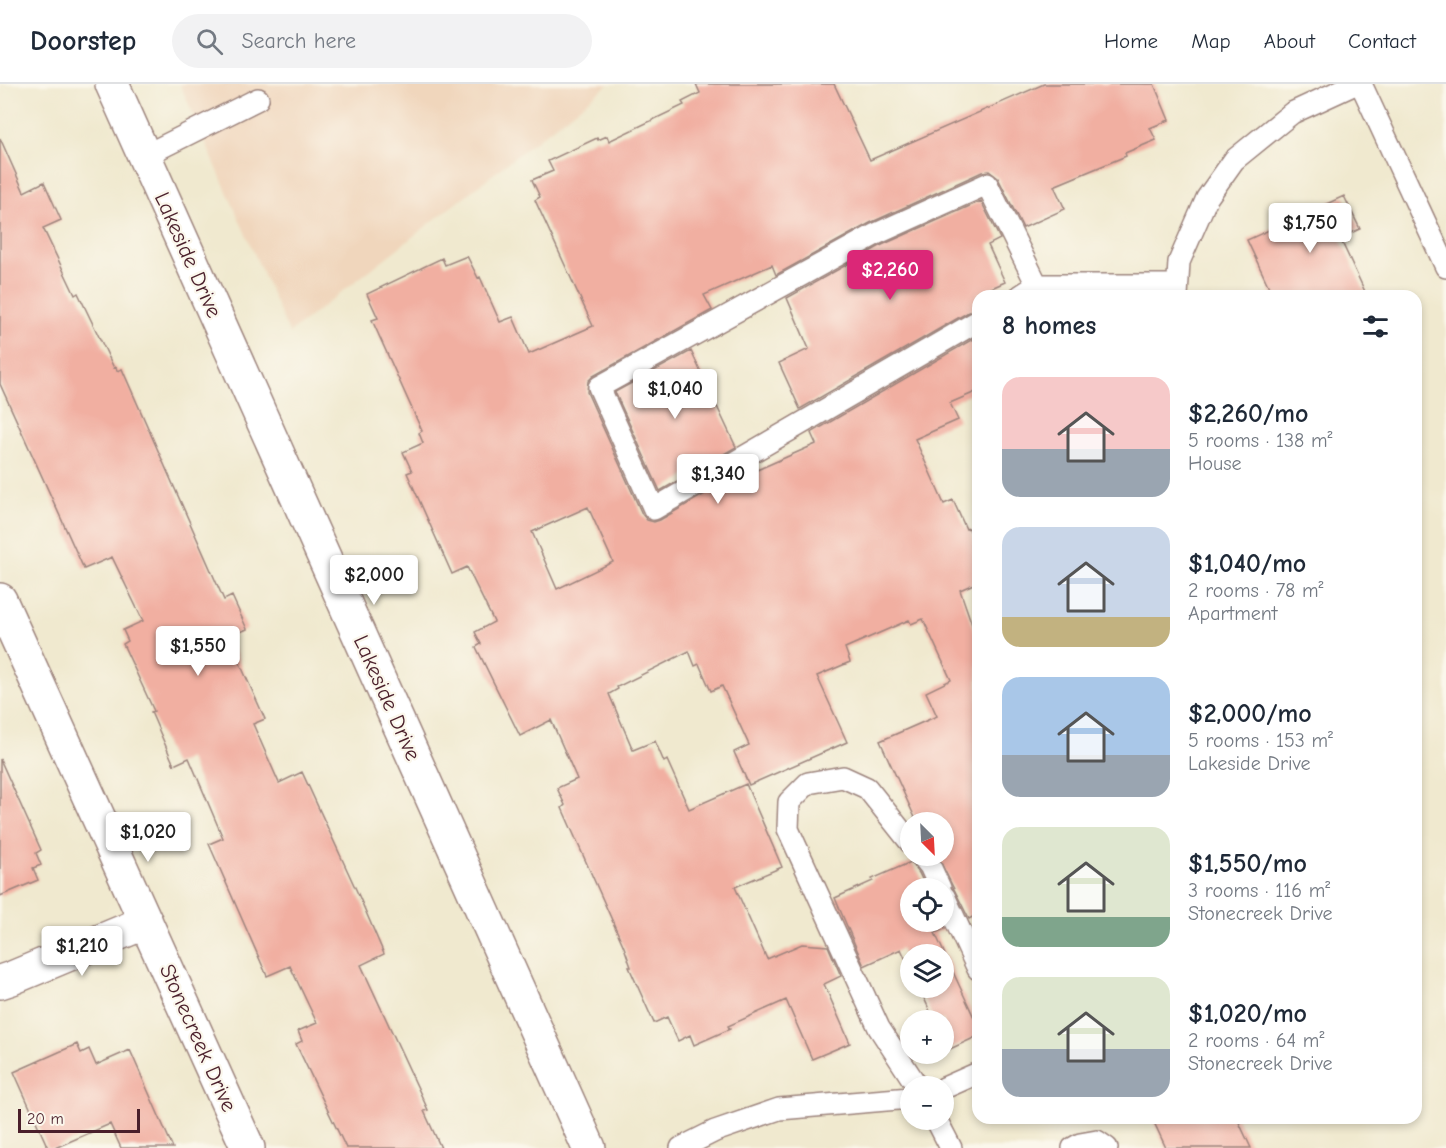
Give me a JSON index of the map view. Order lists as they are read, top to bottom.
{
  "streets": {
    "street": ["Lakeside Drive", "Stonecreek Drive"]
  },
  "scale_bar": "20 m",
  "north": "bottom right",
  "page": {
    "header": "Doorstep",
    "search": "Search here",
    "nav": [
      "Home",
      "Map",
      "About",
      "Contact"
    ],
    "price": [
      "$1,750",
      "$2,260",
      "$1,040",
      "$1,340",
      "$2,000",
      "$1,550",
      "$1,020",
      "$1,210"
    ],
    "heading": "8 homes",
    "list": [
      {
        "name": "$2,260/mo",
        "note": "5 rooms · 138 m² · House"
      },
      {
        "name": "$1,040/mo",
        "note": "2 rooms · 78 m² · Apartment"
      },
      {
        "name": "$2,000/mo",
        "note": "5 rooms · 153 m² · Lakeside Drive"
      },
      {
        "name": "$1,550/mo",
        "note": "3 rooms · 116 m² · Stonecreek Drive"
      },
      {
        "name": "$1,020/mo",
        "note": "2 rooms · 64 m² · Stonecreek Drive"
      }
    ],
    "map_buttons": ["+", "−"],
    "scale": "20 m"
  }
}
